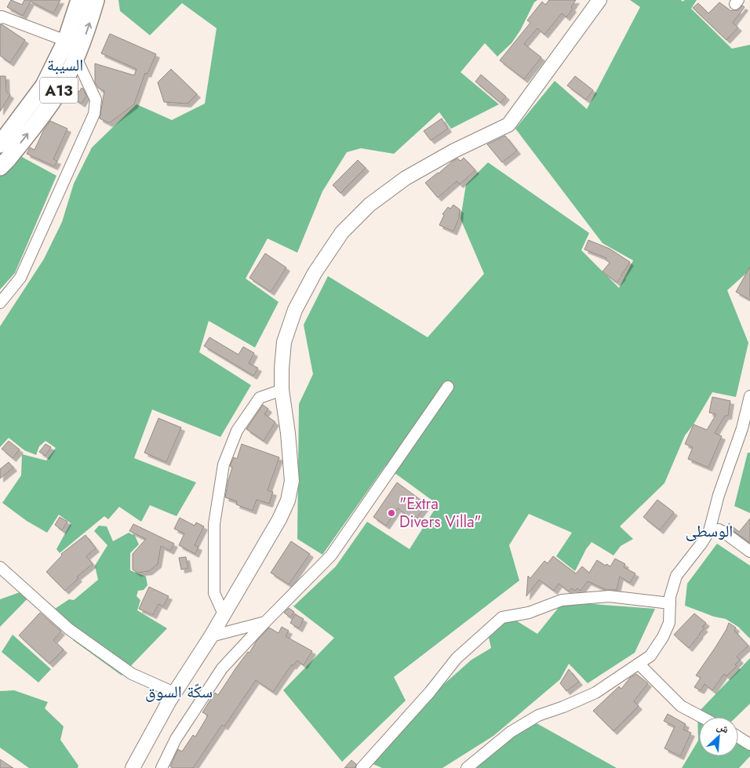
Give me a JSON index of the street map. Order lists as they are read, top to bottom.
{
  "streets": {
    "highway": ["A13"]
  },
  "districts": ["السيبة", "الوسطى", "سكّة السوق"],
  "places": ["\"Extra Divers Villa\""],
  "north": "top right"
}
